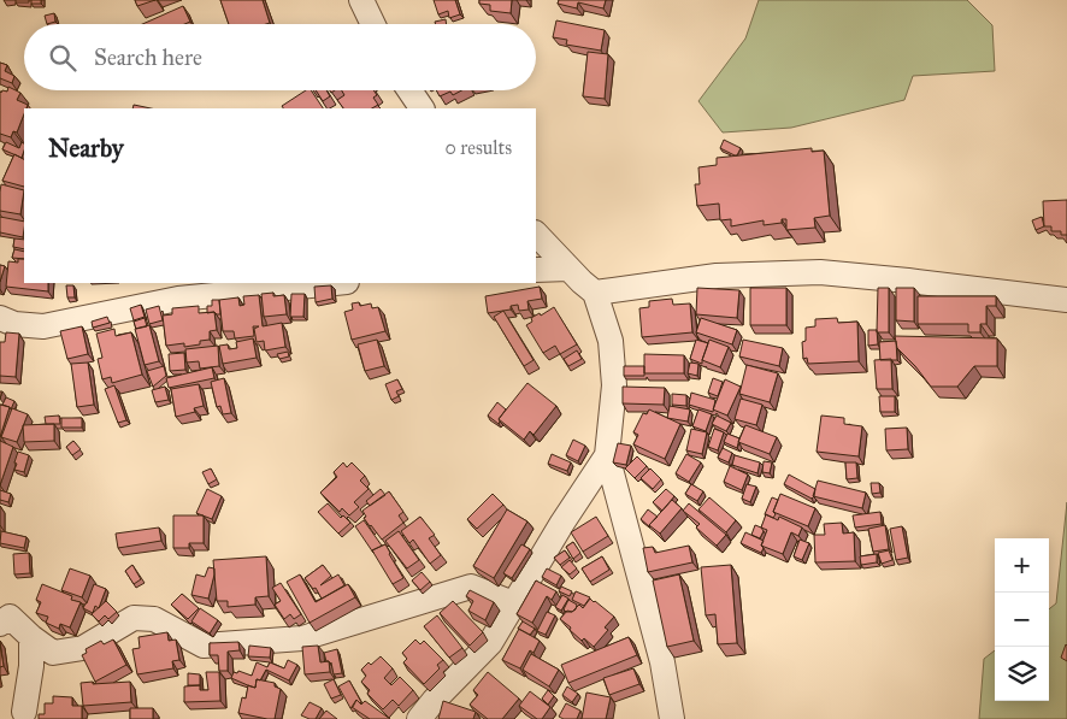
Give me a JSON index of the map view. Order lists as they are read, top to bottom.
{
  "page": {
    "search": "Search here",
    "heading": ["Nearby", "0 results"],
    "map_buttons": ["+", "−"]
  }
}
